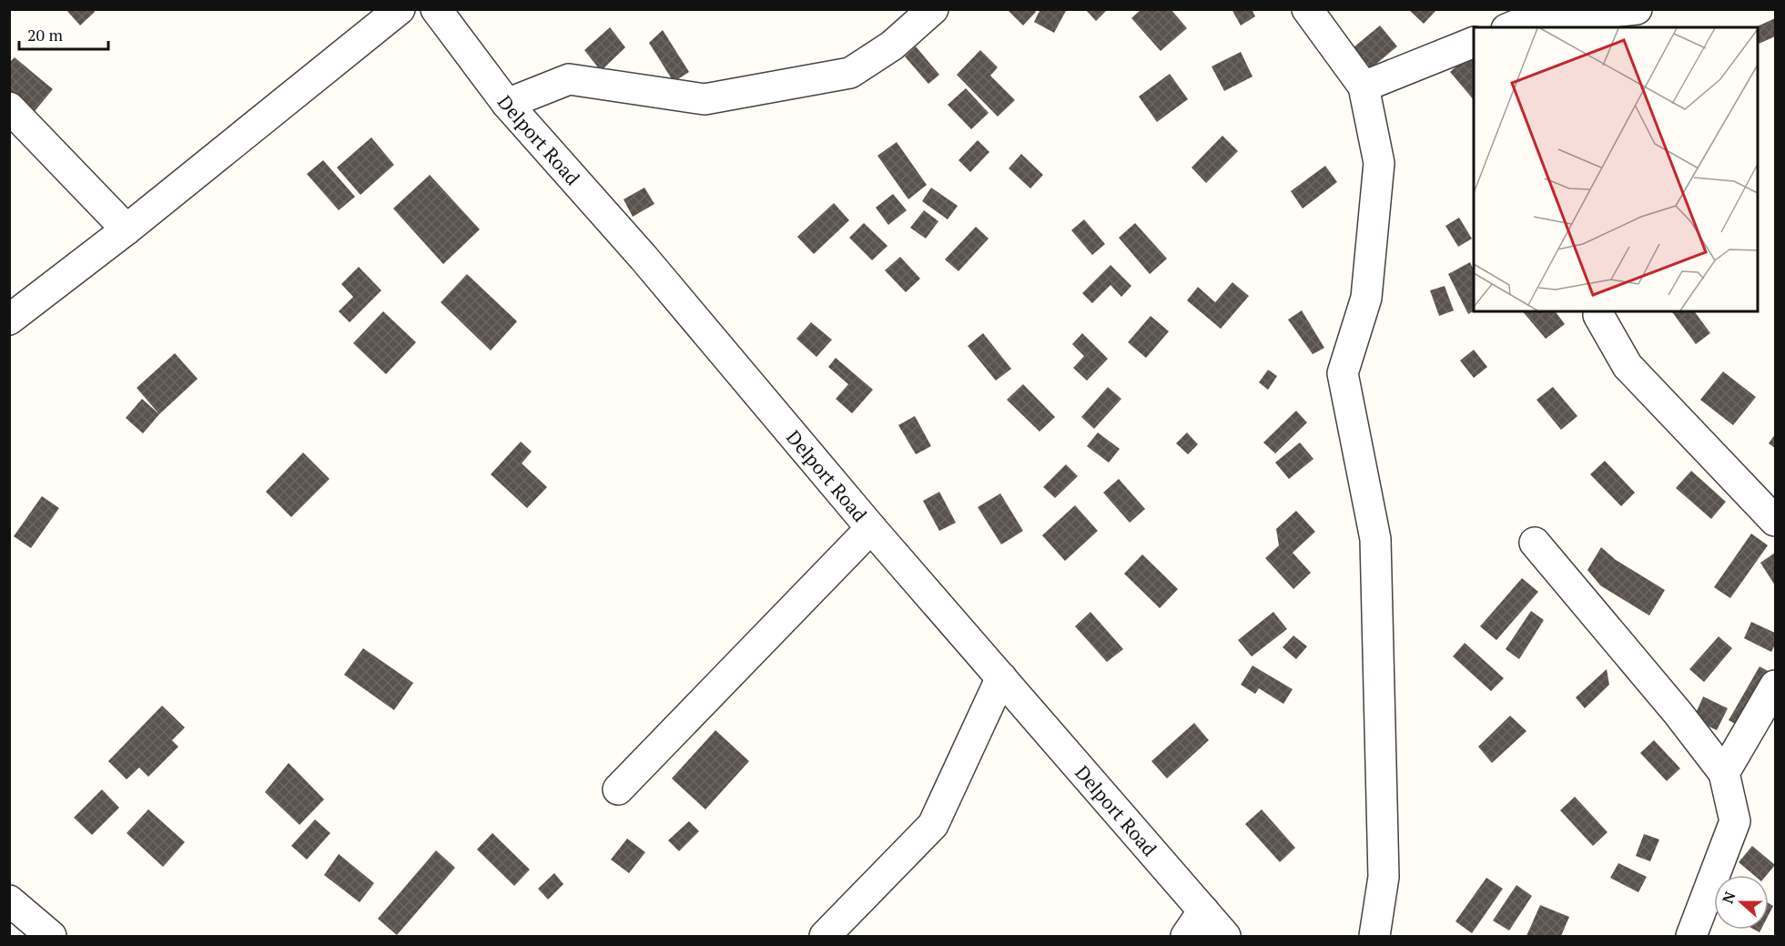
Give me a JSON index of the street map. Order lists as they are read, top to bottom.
{
  "streets": {
    "street": ["Delport Road"]
  },
  "scale_bar": "20 m",
  "north": "left"
}
